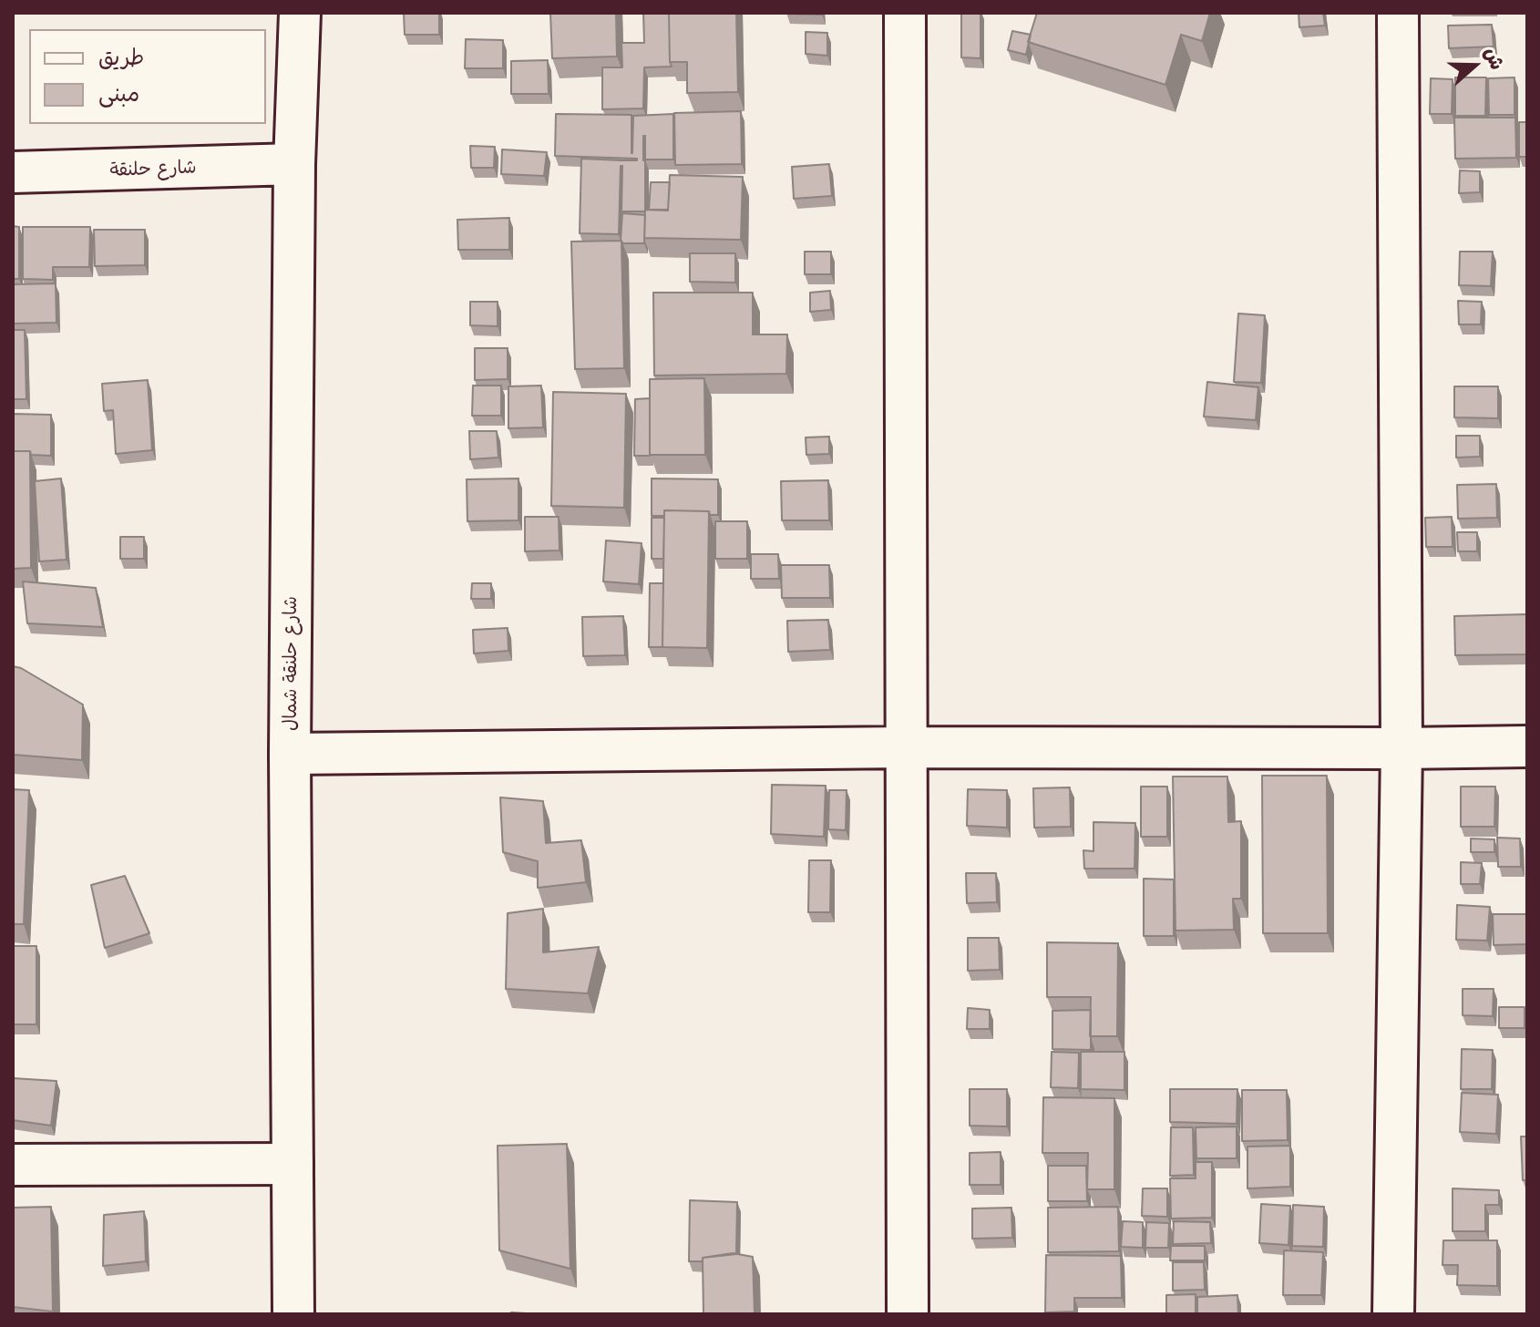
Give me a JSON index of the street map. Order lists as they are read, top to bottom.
{
  "streets": {
    "street": ["شارع حلنقة", "شارع حلنقة شمال"]
  },
  "crossings": [
    ["شارع حلنقة", "شارع حلنقة شمال"]
  ],
  "legend": ["طريق", "مبنى"],
  "north": "right"
}
